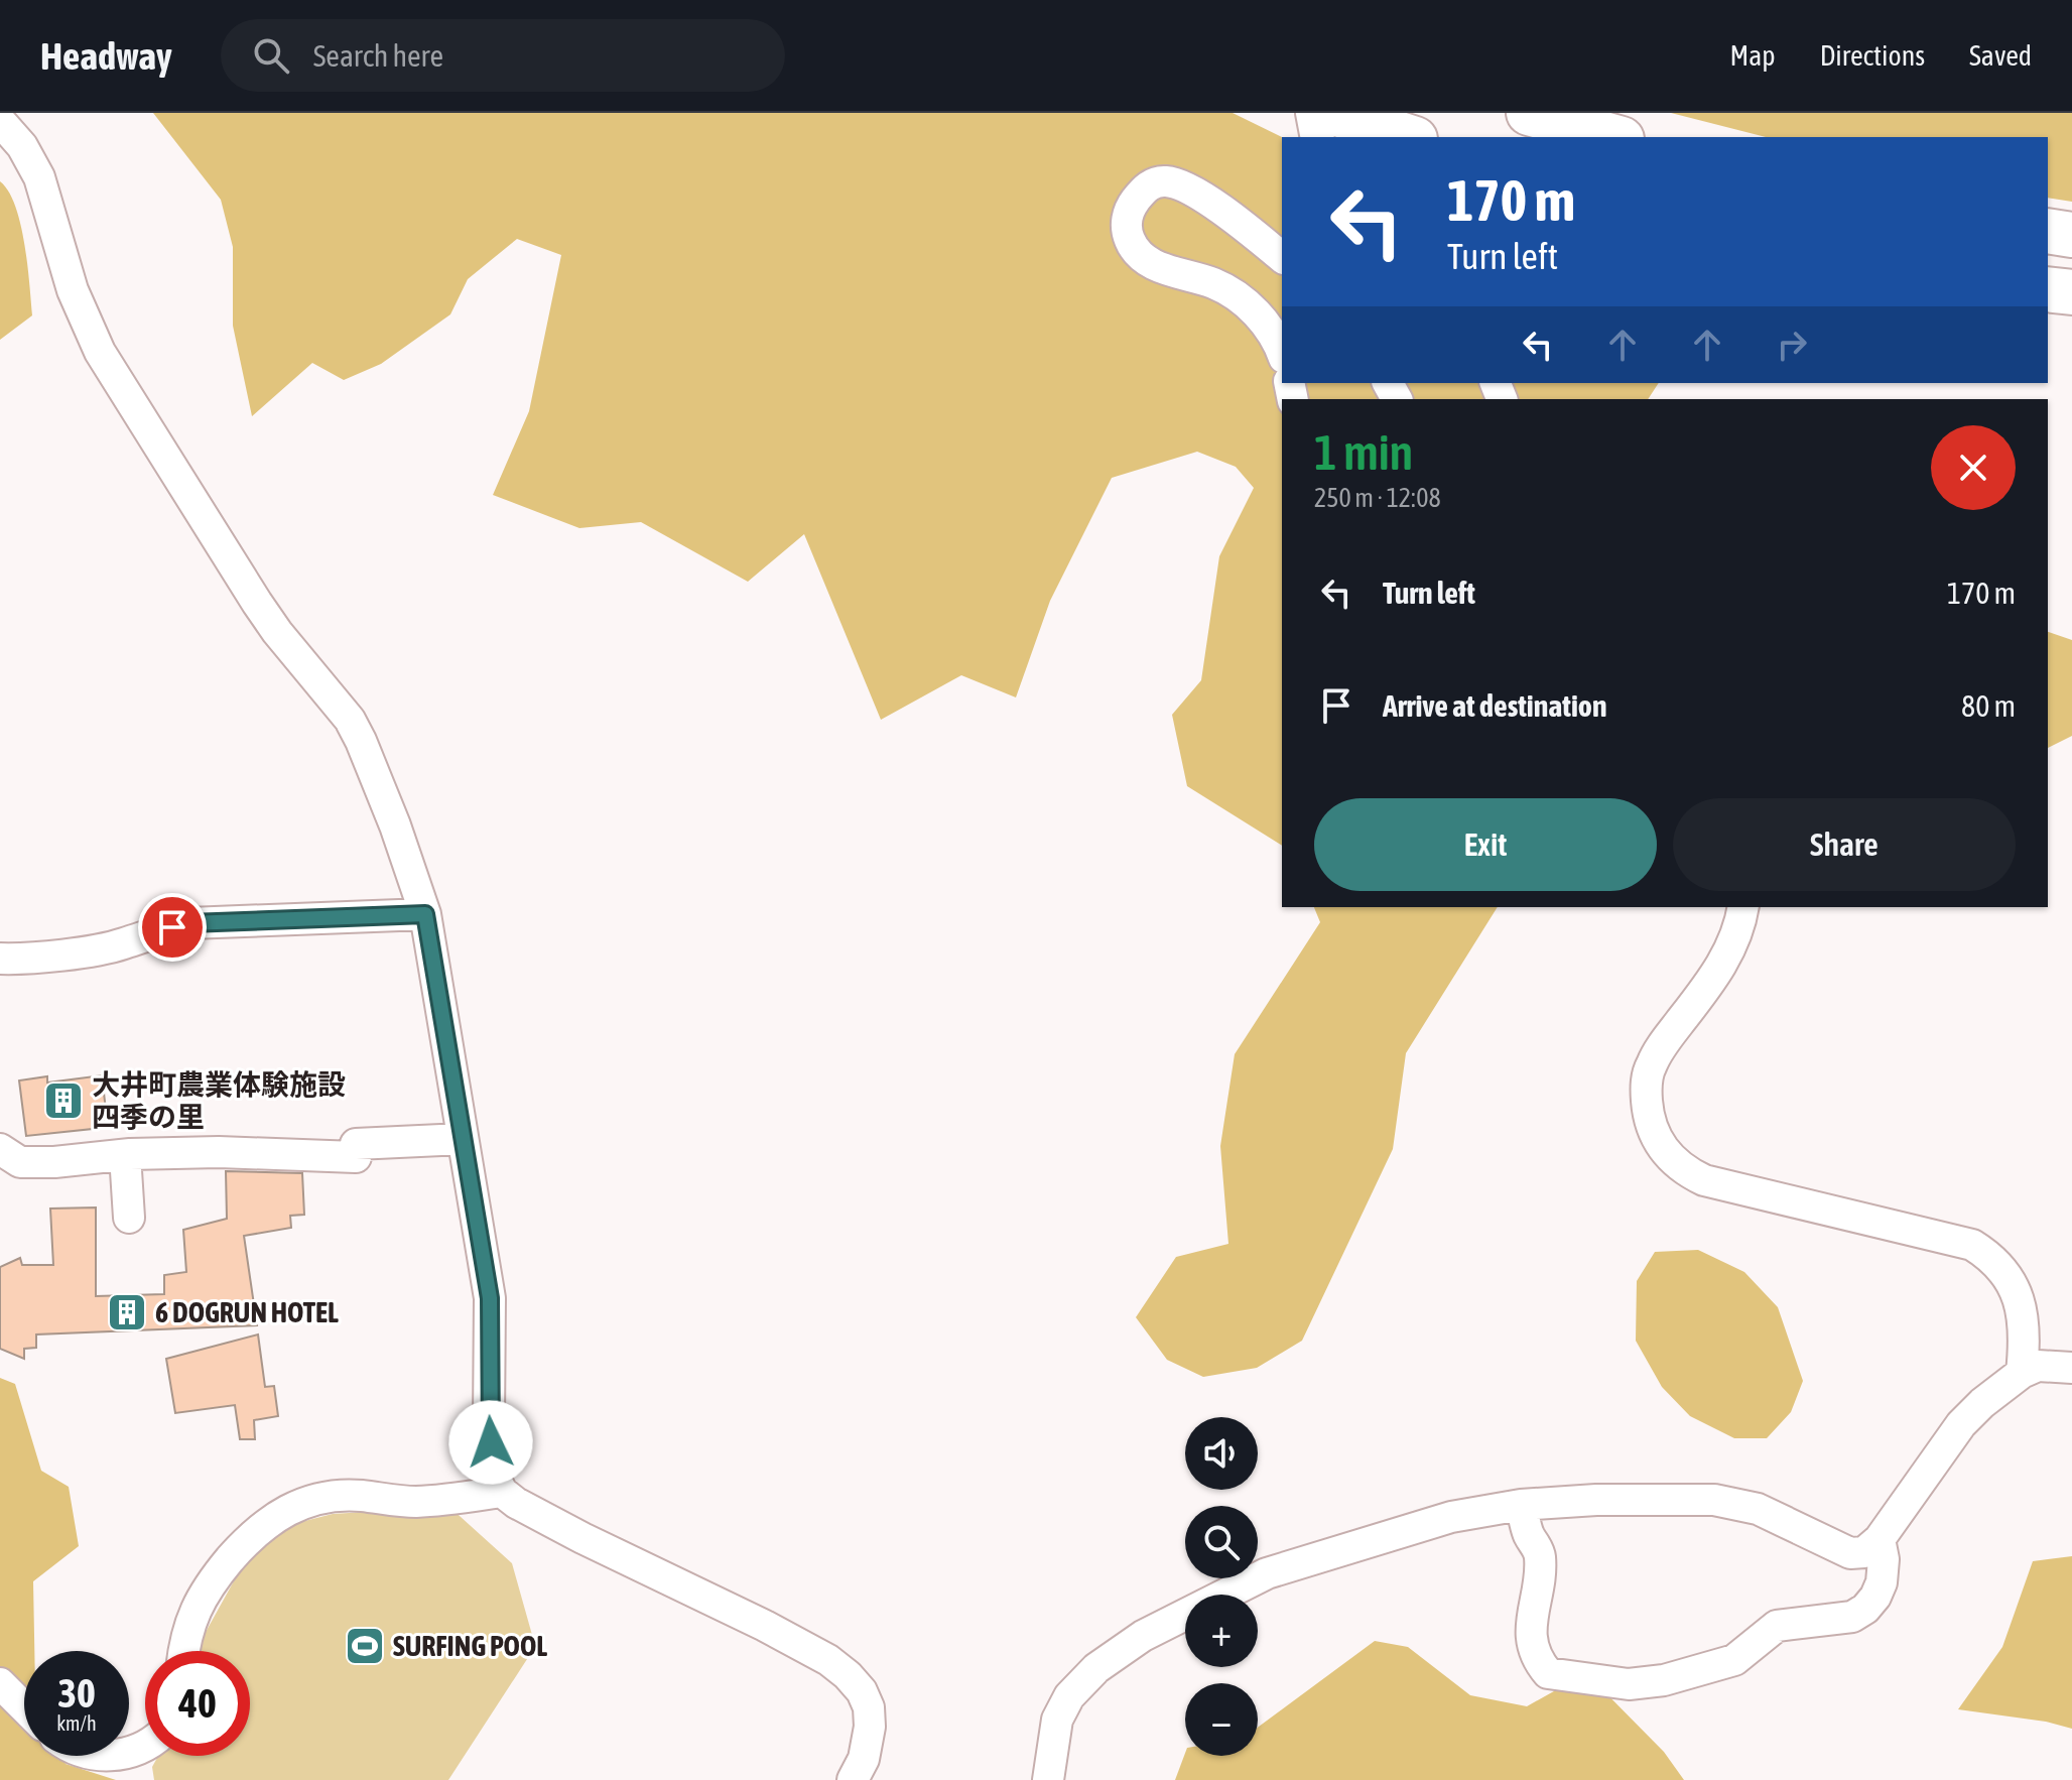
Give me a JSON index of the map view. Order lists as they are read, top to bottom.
{
  "places": {
    "building": ["大井町農業体験施設 四季の里", "6 DOGRUN HOTEL"],
    "sports": ["SURFING POOL"]
  },
  "page": {
    "header": "Headway",
    "search": "Search here",
    "nav": ["Map", "Directions", "Saved"],
    "turn": ["170 m", "Turn left"],
    "heading": ["1 min", "250 m · 12:08"],
    "list": [
      {
        "name": "Turn left",
        "value": "170 m"
      },
      {
        "name": "Arrive at destination",
        "value": "80 m"
      }
    ],
    "buttons": ["Exit", "Share"],
    "map_buttons": ["+", "−"],
    "speed": "30 km/h",
    "limit": "40"
  }
}
